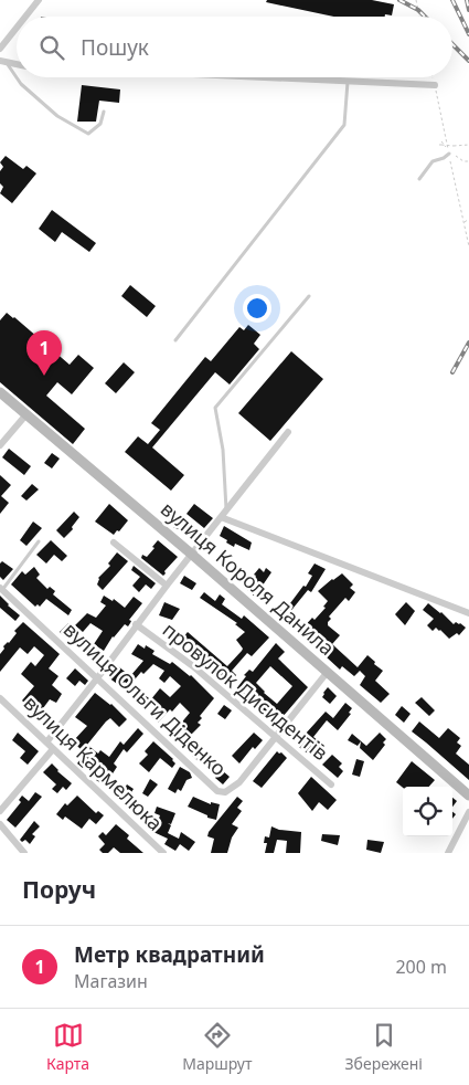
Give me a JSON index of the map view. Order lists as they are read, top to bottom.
{
  "streets": {
    "main road": ["вулиця Короля Данила"],
    "street": ["провулок Дисидентів", "вулиця Ольги Діденко", "вулиця Кармелюка"]
  },
  "crossings": [
    ["вулиця Короля Данила", "вулиця Ольги Діденко"],
    ["провулок Дисидентів", "вулиця Ольги Діденко"]
  ],
  "page": {
    "search": "Пошук",
    "pins": "1",
    "heading": "Поруч",
    "list": [
      {
        "mark": "1",
        "name": "Метр квадратний",
        "note": "Магазин",
        "value": "200 m"
      }
    ],
    "nav": ["Карта", "Маршрут", "Збережені"]
  }
}
